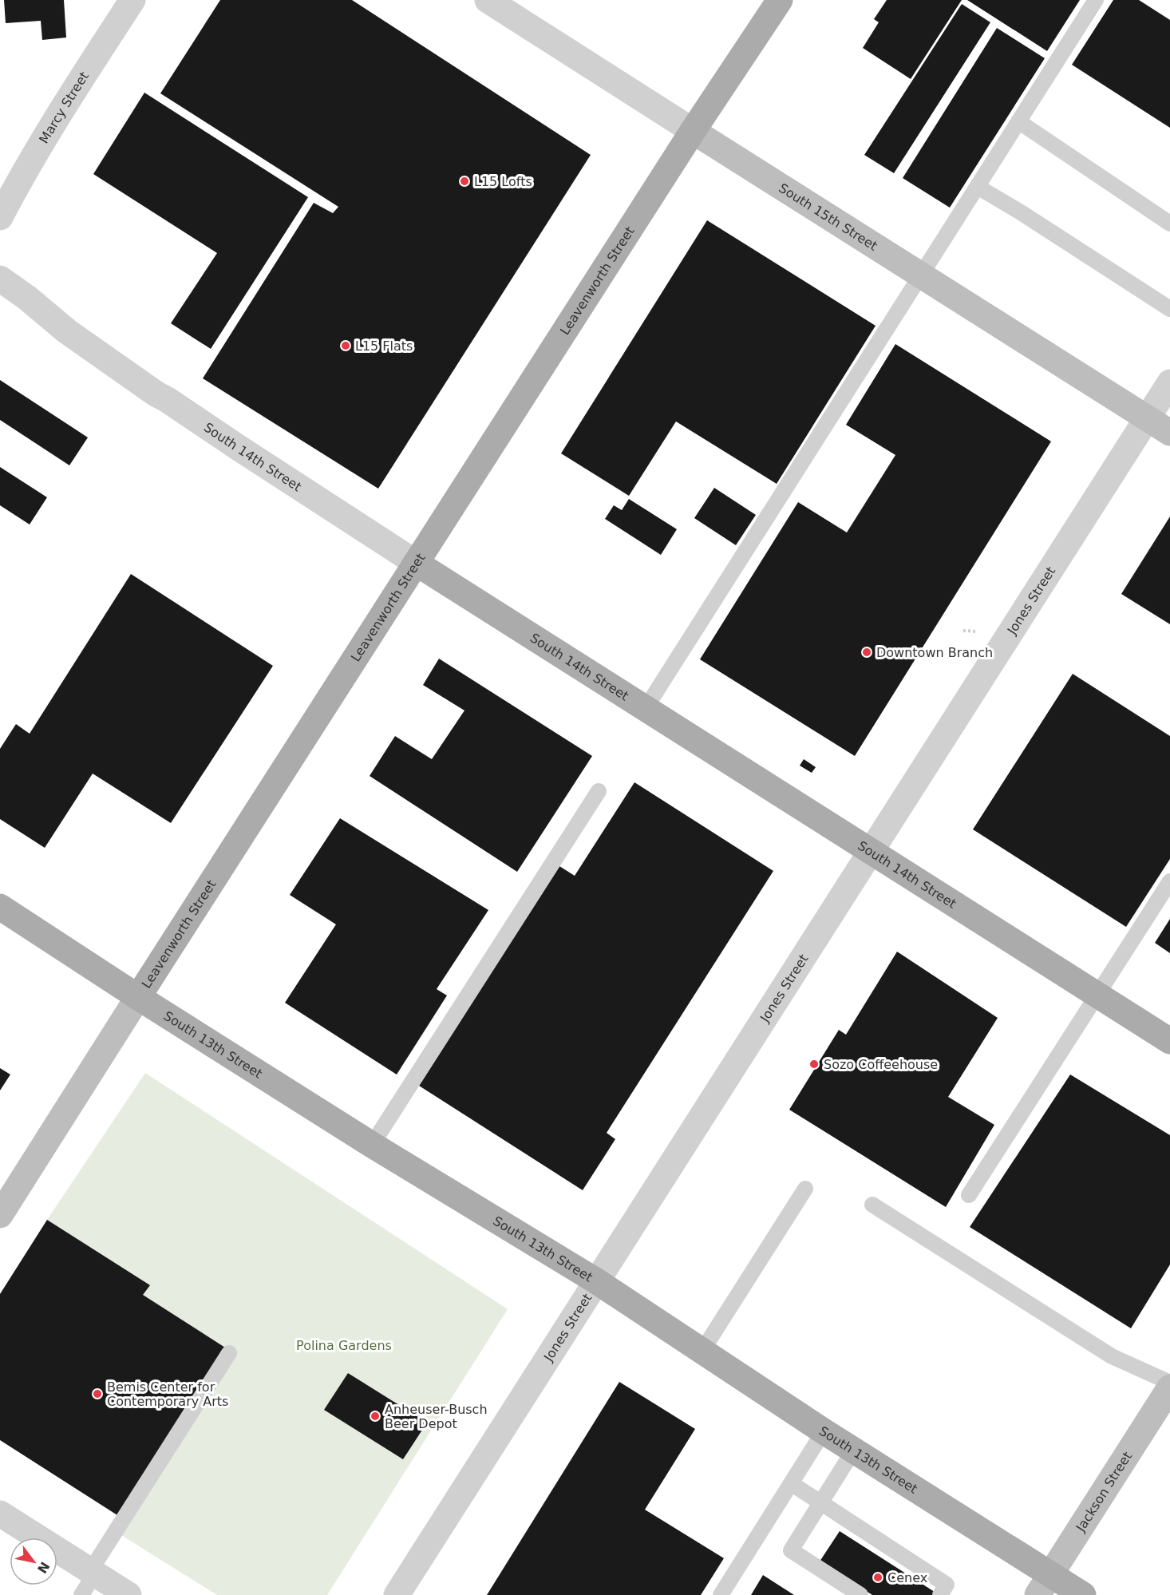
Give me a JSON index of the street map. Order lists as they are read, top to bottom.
{
  "streets": {
    "main road": ["Leavenworth Street", "South 14th Street", "South 13th Street"],
    "street": [
      "Marcy Street",
      "South 15th Street",
      "Jones Street",
      "Jackson Street"
    ]
  },
  "crossings": [
    ["South 15th Street", "Leavenworth Street"],
    ["South 15th Street", "Jones Street"],
    ["Leavenworth Street", "South 14th Street"],
    ["Leavenworth Street", "South 13th Street"],
    ["South 14th Street", "Jones Street"],
    ["Jones Street", "South 13th Street"],
    ["South 13th Street", "Jackson Street"]
  ],
  "parks": ["Polina Gardens"],
  "places": [
    "L15 Lofts",
    "L15 Flats",
    "Downtown Branch",
    "Sozo Coffeehouse",
    "Bemis Center for Contemporary Arts",
    "Anheuser-Busch Beer Depot",
    "Cenex"
  ],
  "north": "bottom right"
}
